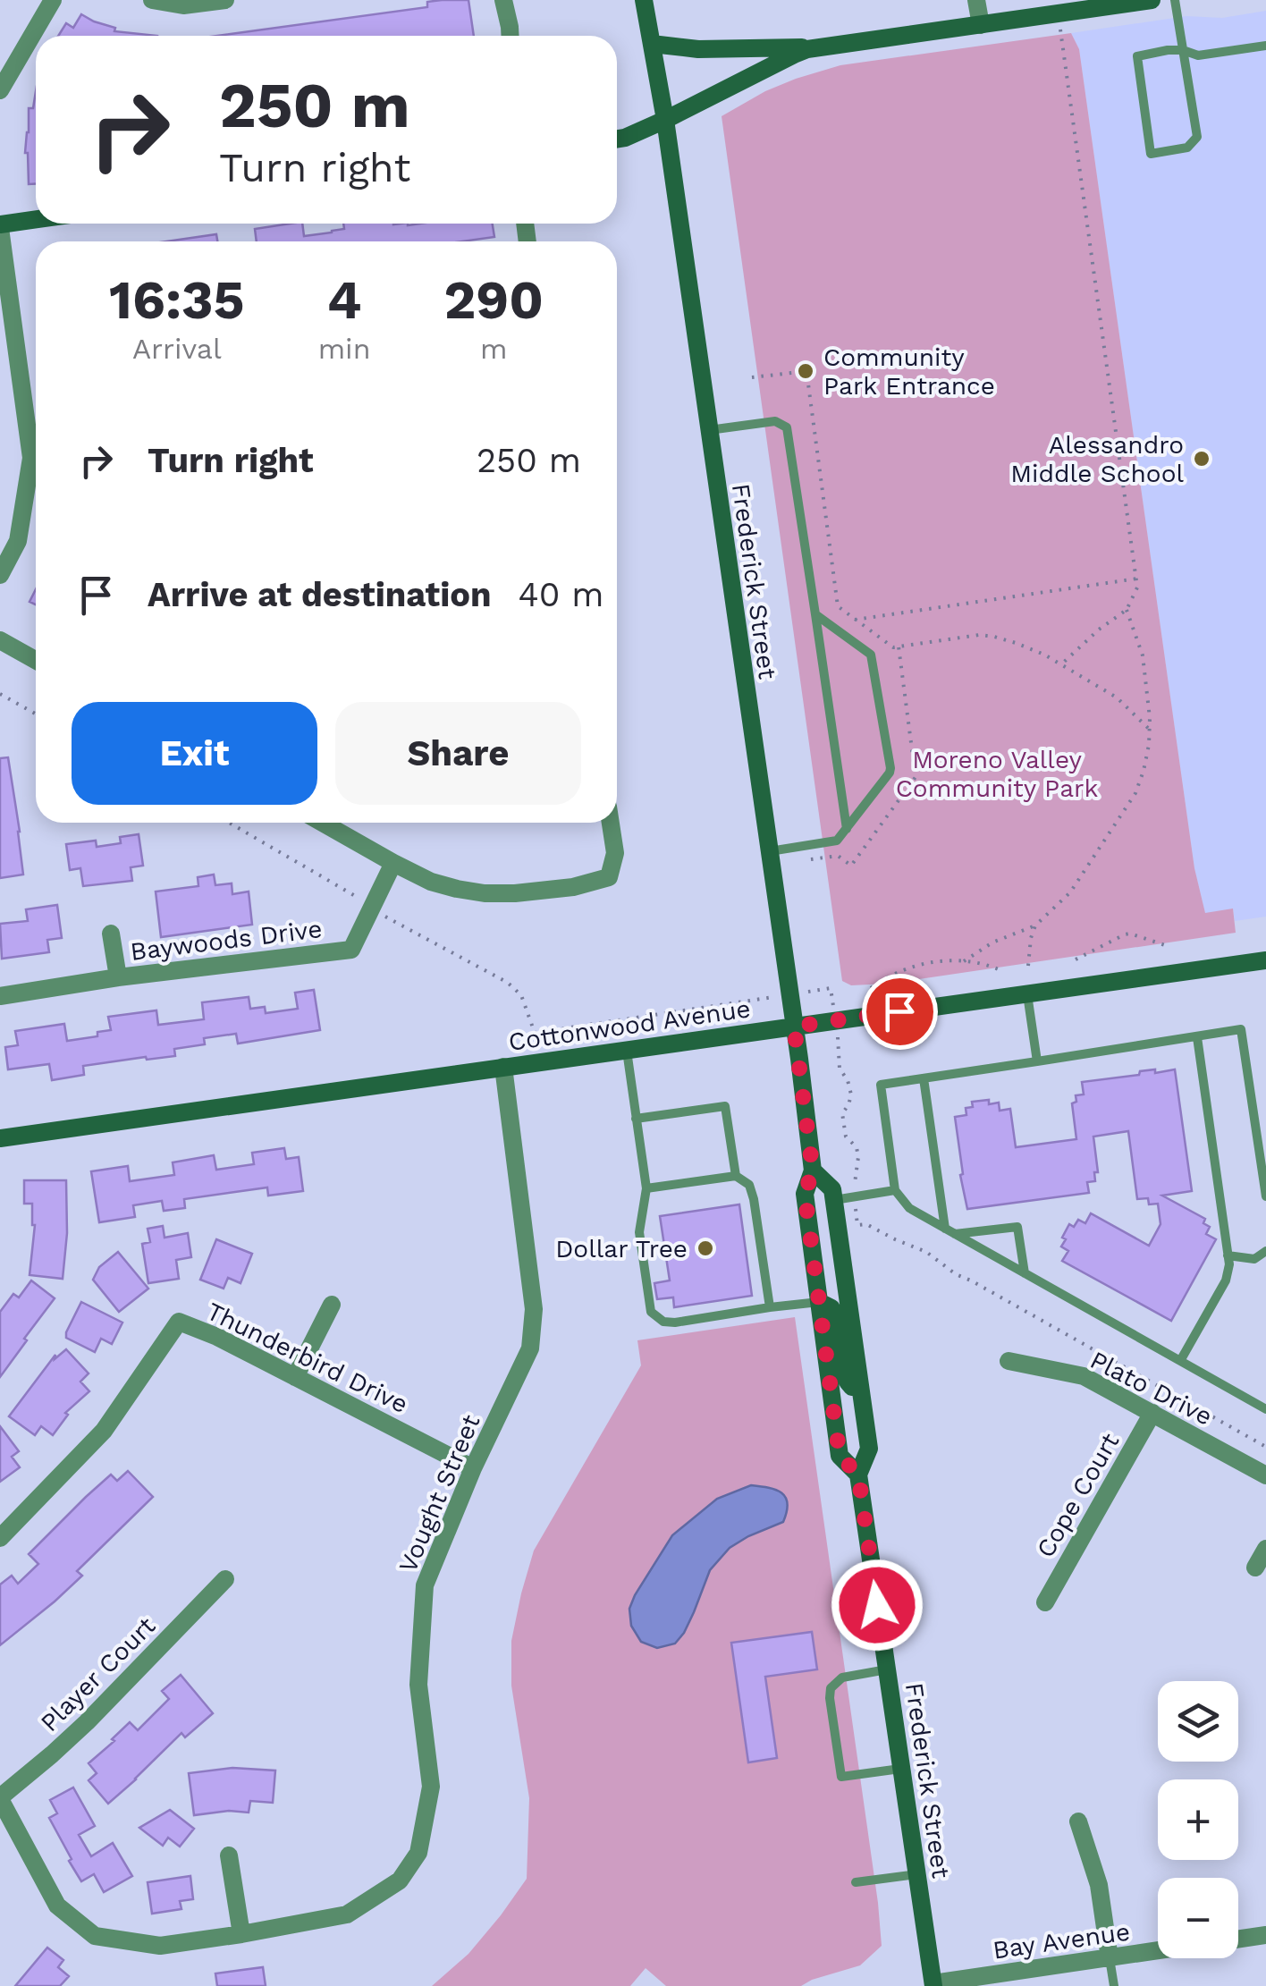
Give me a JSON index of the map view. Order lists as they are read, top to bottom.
{
  "streets": {
    "main road": ["Frederick Street", "Cottonwood Avenue"],
    "street": [
      "Baywoods Drive",
      "Thunderbird Drive",
      "Plato Drive",
      "Vought Street",
      "Cope Court",
      "Player Court",
      "Bay Avenue"
    ]
  },
  "crossings": [
    ["Frederick Street", "Cottonwood Avenue"],
    ["Frederick Street", "Bay Avenue"],
    ["Cottonwood Avenue", "Vought Street"],
    ["Thunderbird Drive", "Vought Street"],
    ["Plato Drive", "Cope Court"],
    ["Vought Street", "Player Court"]
  ],
  "parks": ["Moreno Valley Community Park"],
  "places": ["Community Park Entrance", "Alessandro Middle School", "Dollar Tree"],
  "page": {
    "turn": ["250 m", "Turn right"],
    "eta": [
      "16:35",
      "Arrival",
      "4",
      "min",
      "290",
      "m"
    ],
    "list": [
      {
        "name": "Turn right",
        "value": "250 m"
      },
      {
        "name": "Arrive at destination",
        "value": "40 m"
      }
    ],
    "buttons": ["Exit", "Share"],
    "map_buttons": ["+", "−"]
  }
}
